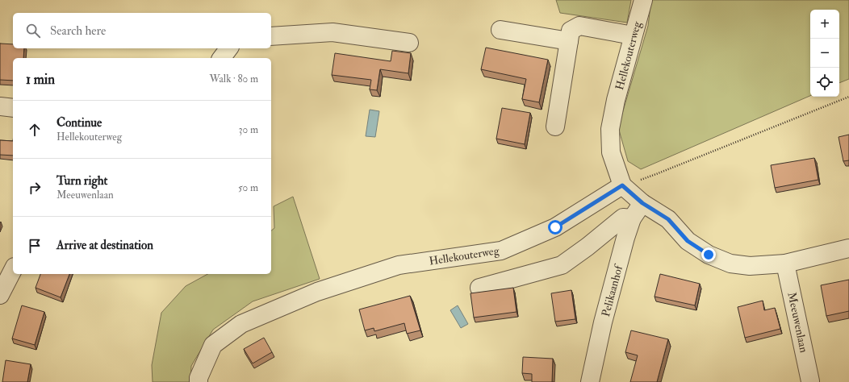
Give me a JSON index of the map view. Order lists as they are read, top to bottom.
{
  "streets": {
    "street": ["Hellekouterweg", "Pelikaanhof", "Meeuwenlaan"]
  },
  "page": {
    "map_buttons": ["+", "−"],
    "search": "Search here",
    "heading": ["1 min", "Walk · 80 m"],
    "list": [
      ["Continue", "Hellekouterweg", "30 m"],
      ["Turn right", "Meeuwenlaan", "50 m"],
      "Arrive at destination"
    ]
  }
}
